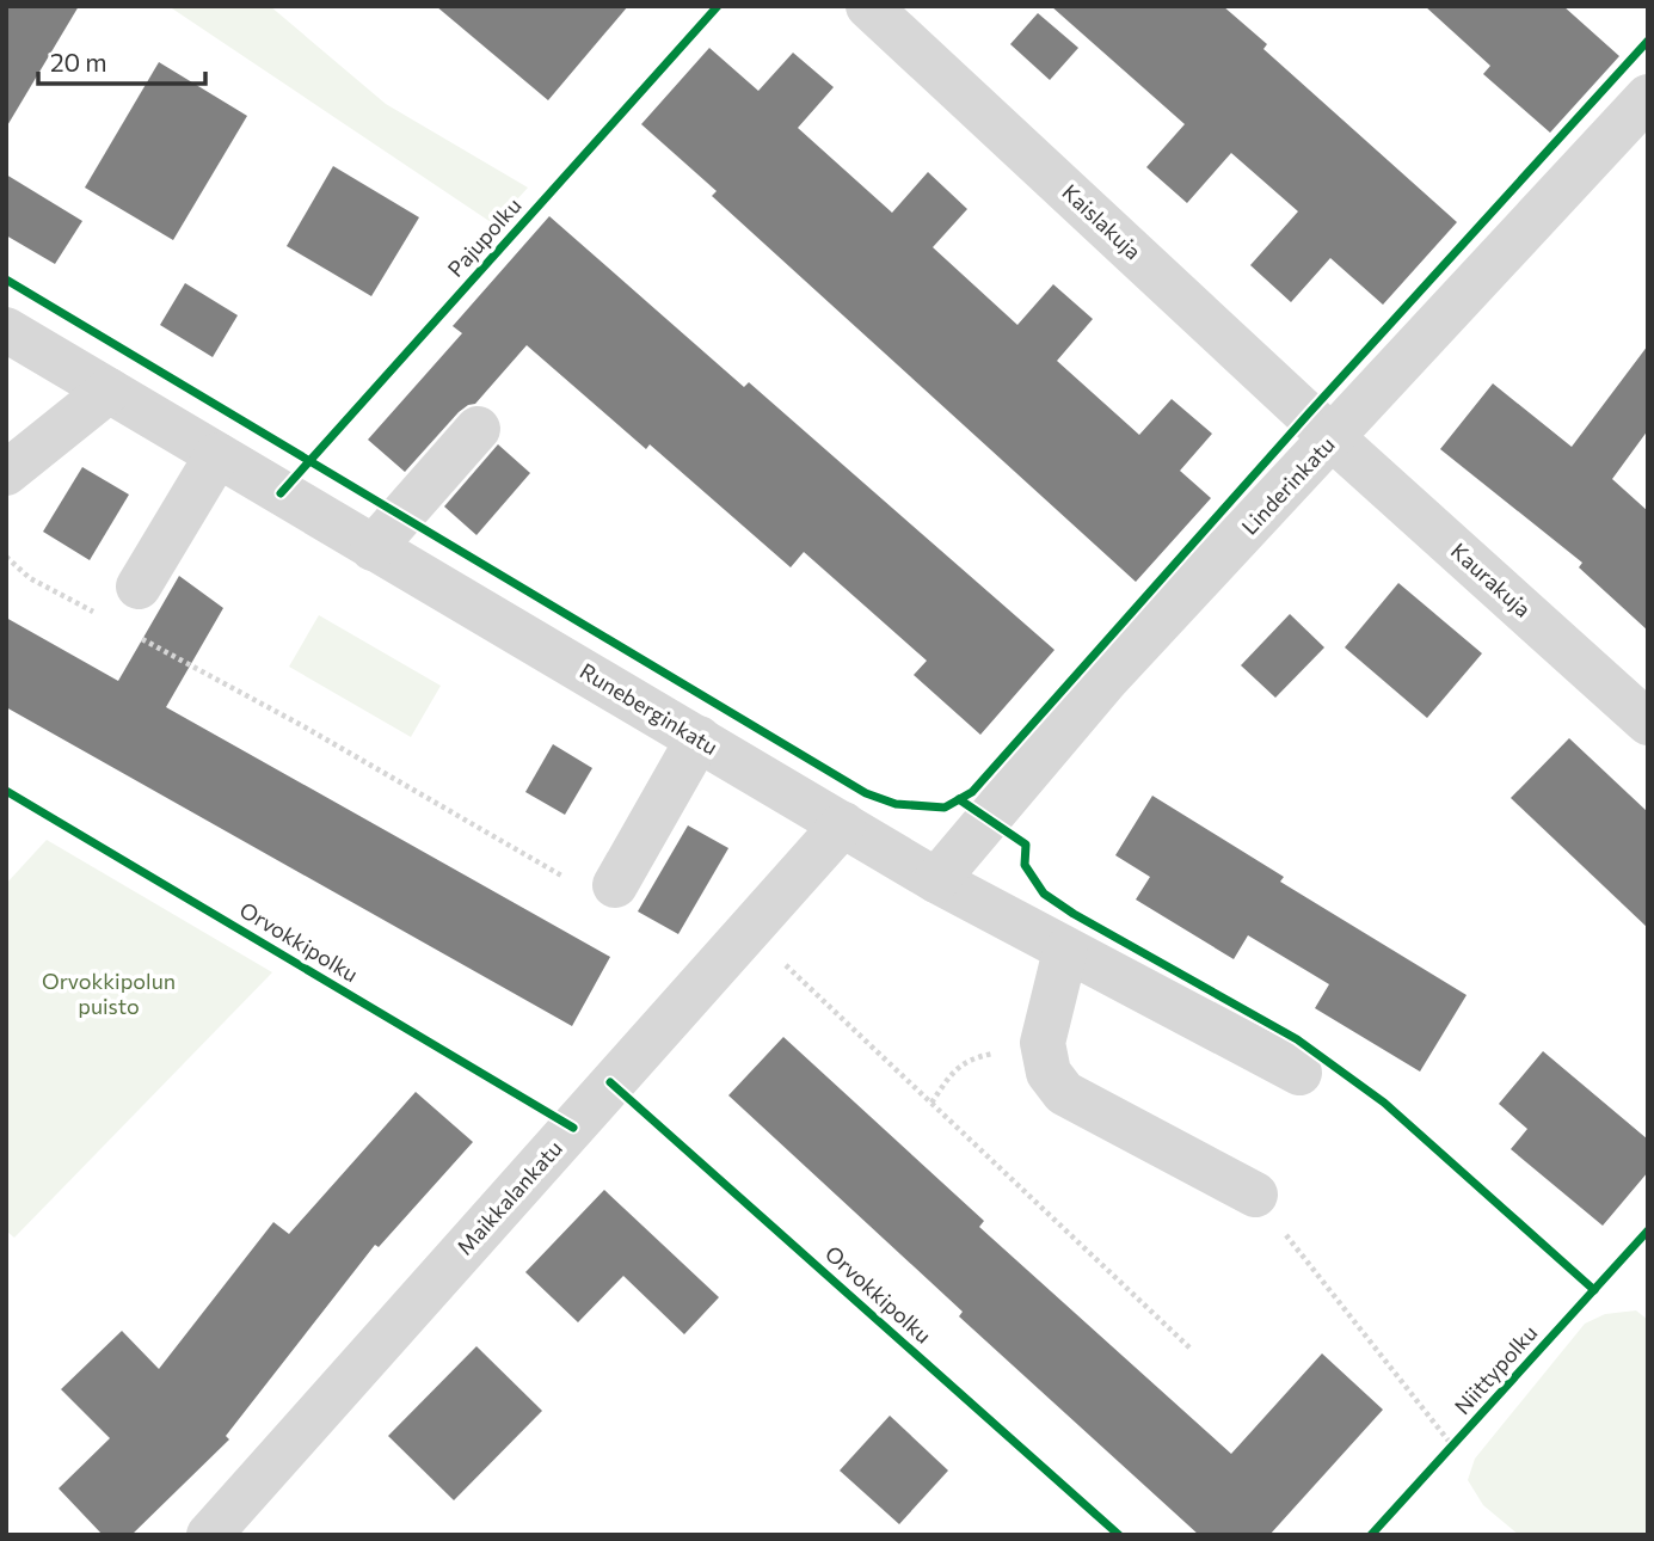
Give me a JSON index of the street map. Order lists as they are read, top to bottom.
{
  "streets": {
    "street": [
      "Kaislakuja",
      "Linderinkatu",
      "Kaurakuja",
      "Runeberginkatu",
      "Maikkalankatu"
    ],
    "cycle path": ["Pajupolku", "Orvokkipolku", "Niittypolku"]
  },
  "crossings": [
    ["Kaislakuja", "Linderinkatu"],
    ["Kaislakuja", "Kaurakuja"],
    ["Linderinkatu", "Kaurakuja"],
    ["Linderinkatu", "Runeberginkatu"],
    ["Runeberginkatu", "Maikkalankatu"]
  ],
  "parks": ["Orvokkipolun puisto"],
  "scale_bar": "20 m"
}
